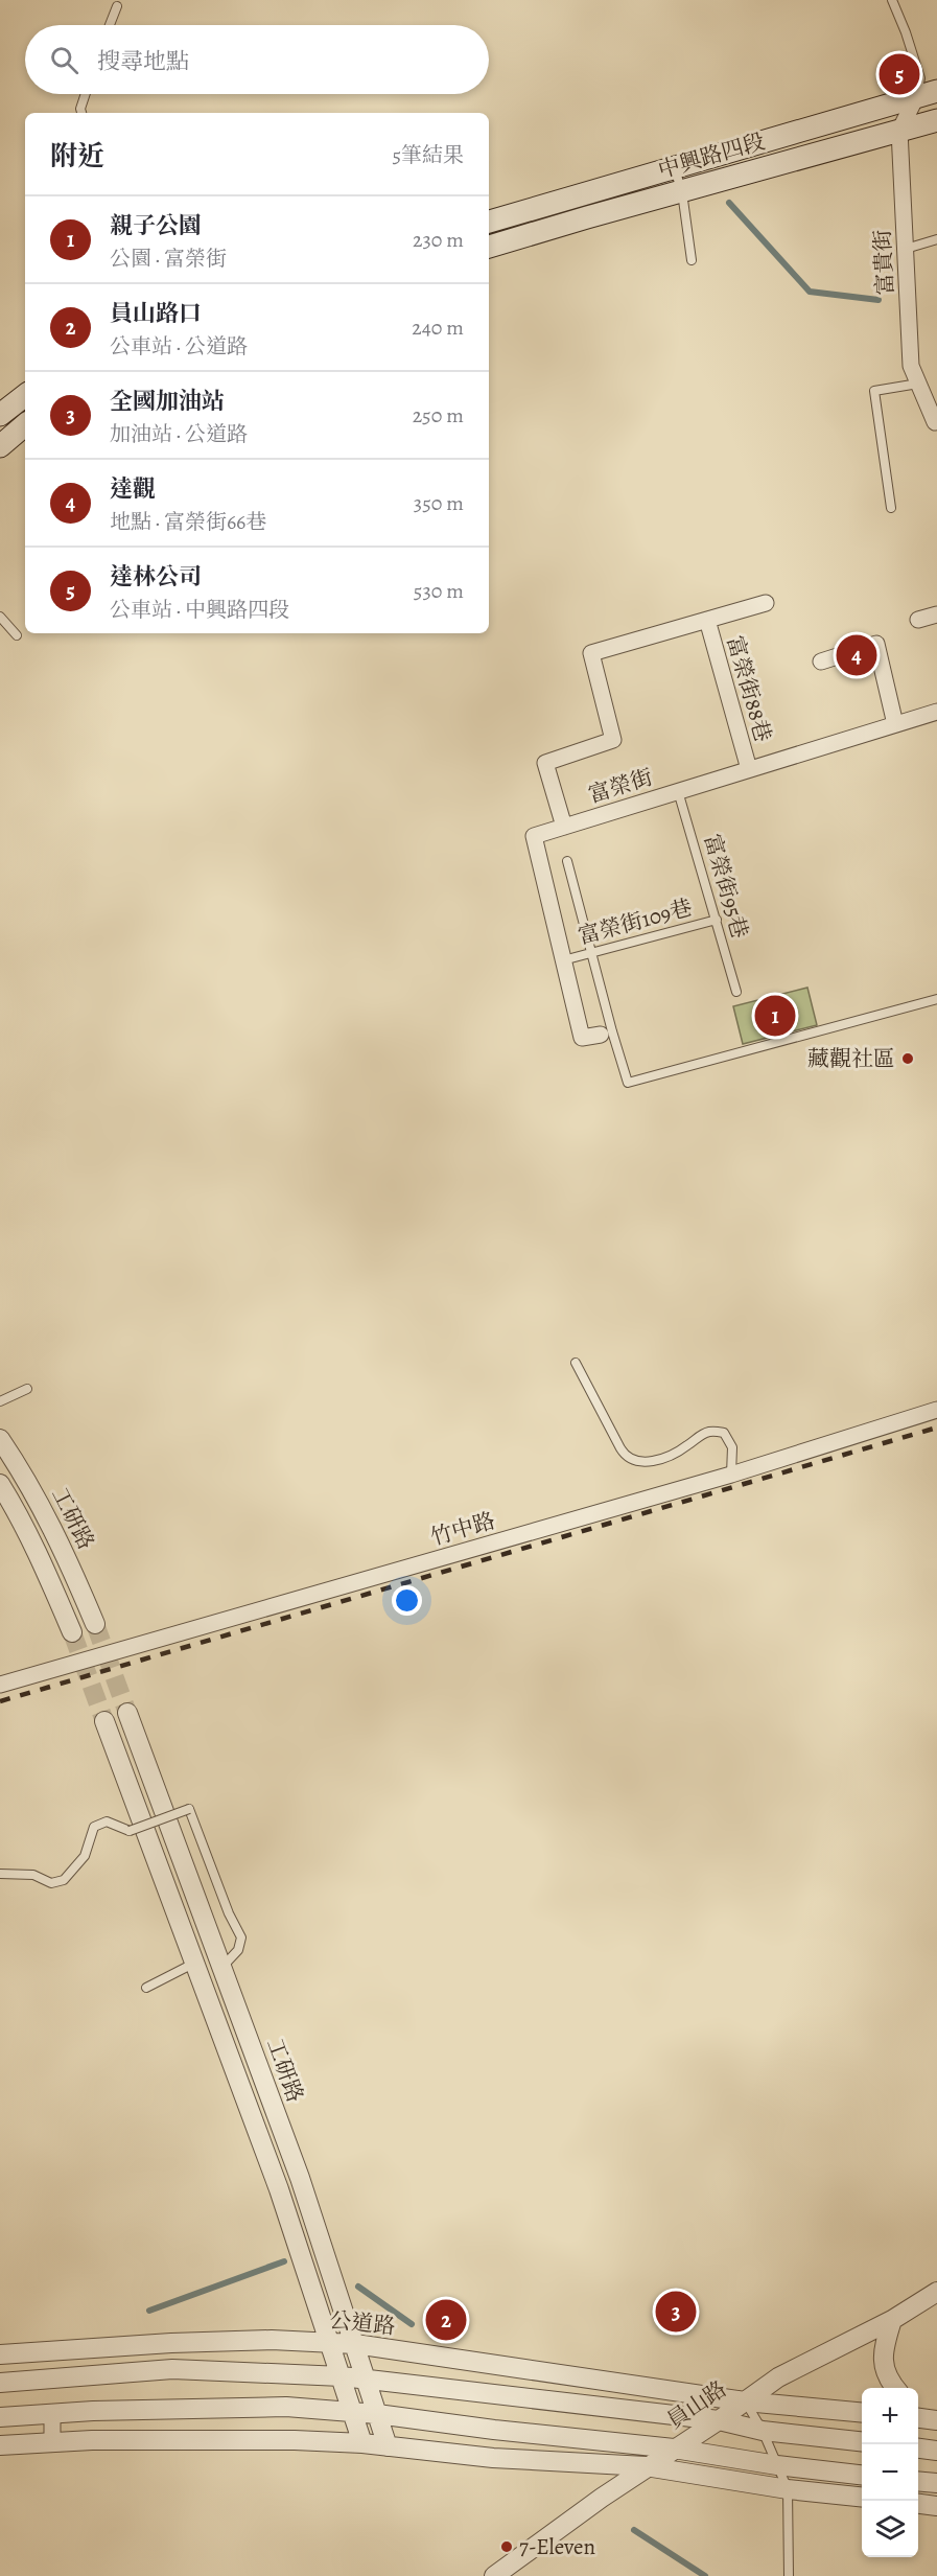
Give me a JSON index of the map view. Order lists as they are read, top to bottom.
{
  "streets": {
    "main road": ["中興路四段"],
    "street": [
      "富貴街",
      "富榮街88巷",
      "富榮街",
      "工研路",
      "竹中路",
      "公道路",
      "員山路"
    ],
    "lane": ["富榮街95巷", "富榮街109巷"]
  },
  "crossings": [
    ["中興路四段", "富貴街"],
    ["富榮街88巷", "富榮街"],
    ["富榮街", "富榮街95巷"],
    ["富榮街", "富榮街109巷"],
    ["富榮街95巷", "富榮街109巷"],
    ["工研路", "公道路"],
    ["公道路", "員山路"]
  ],
  "places": ["藏觀社區", "7-Eleven"],
  "page": {
    "search": "搜尋地點",
    "pins": [
      "5",
      "4",
      "1",
      "3",
      "2"
    ],
    "heading": ["附近", "5筆結果"],
    "list": [
      {
        "mark": "1",
        "name": "親子公園",
        "note": "公園 · 富榮街",
        "value": "230 m"
      },
      {
        "mark": "2",
        "name": "員山路口",
        "note": "公車站 · 公道路",
        "value": "240 m"
      },
      {
        "mark": "3",
        "name": "全國加油站",
        "note": "加油站 · 公道路",
        "value": "250 m"
      },
      {
        "mark": "4",
        "name": "達觀",
        "note": "地點 · 富榮街66巷",
        "value": "350 m"
      },
      {
        "mark": "5",
        "name": "達林公司",
        "note": "公車站 · 中興路四段",
        "value": "530 m"
      }
    ],
    "map_buttons": ["+", "−"]
  }
}
